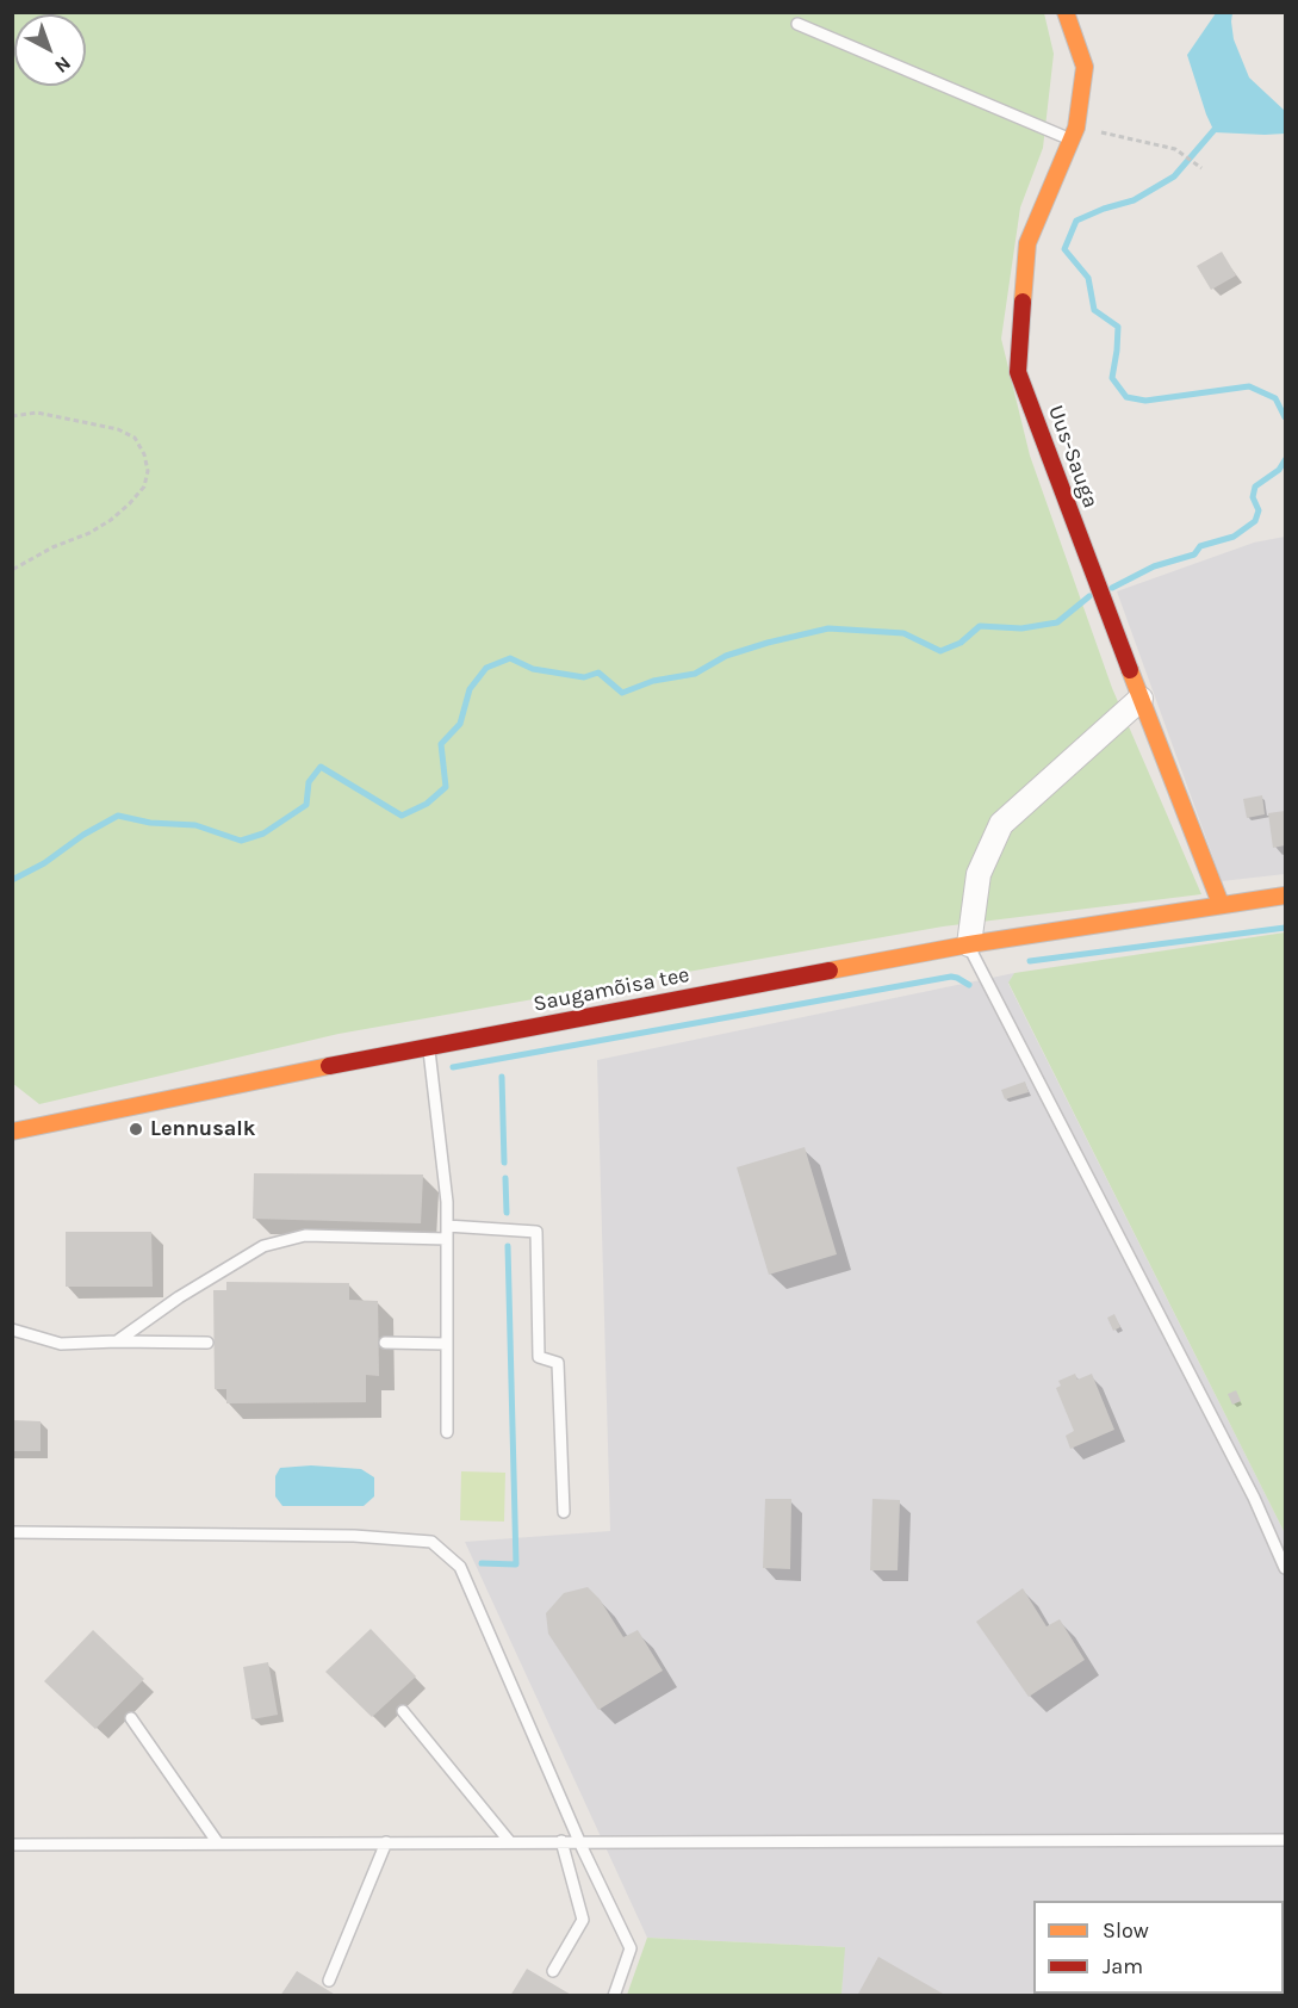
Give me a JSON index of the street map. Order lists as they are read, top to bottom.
{
  "streets": {
    "street": ["Uus-Sauga", "Saugamõisa tee"]
  },
  "crossings": [
    ["Uus-Sauga", "Saugamõisa tee"]
  ],
  "places": ["Lennusalk"],
  "legend": ["Slow", "Jam"],
  "north": "bottom right"
}
